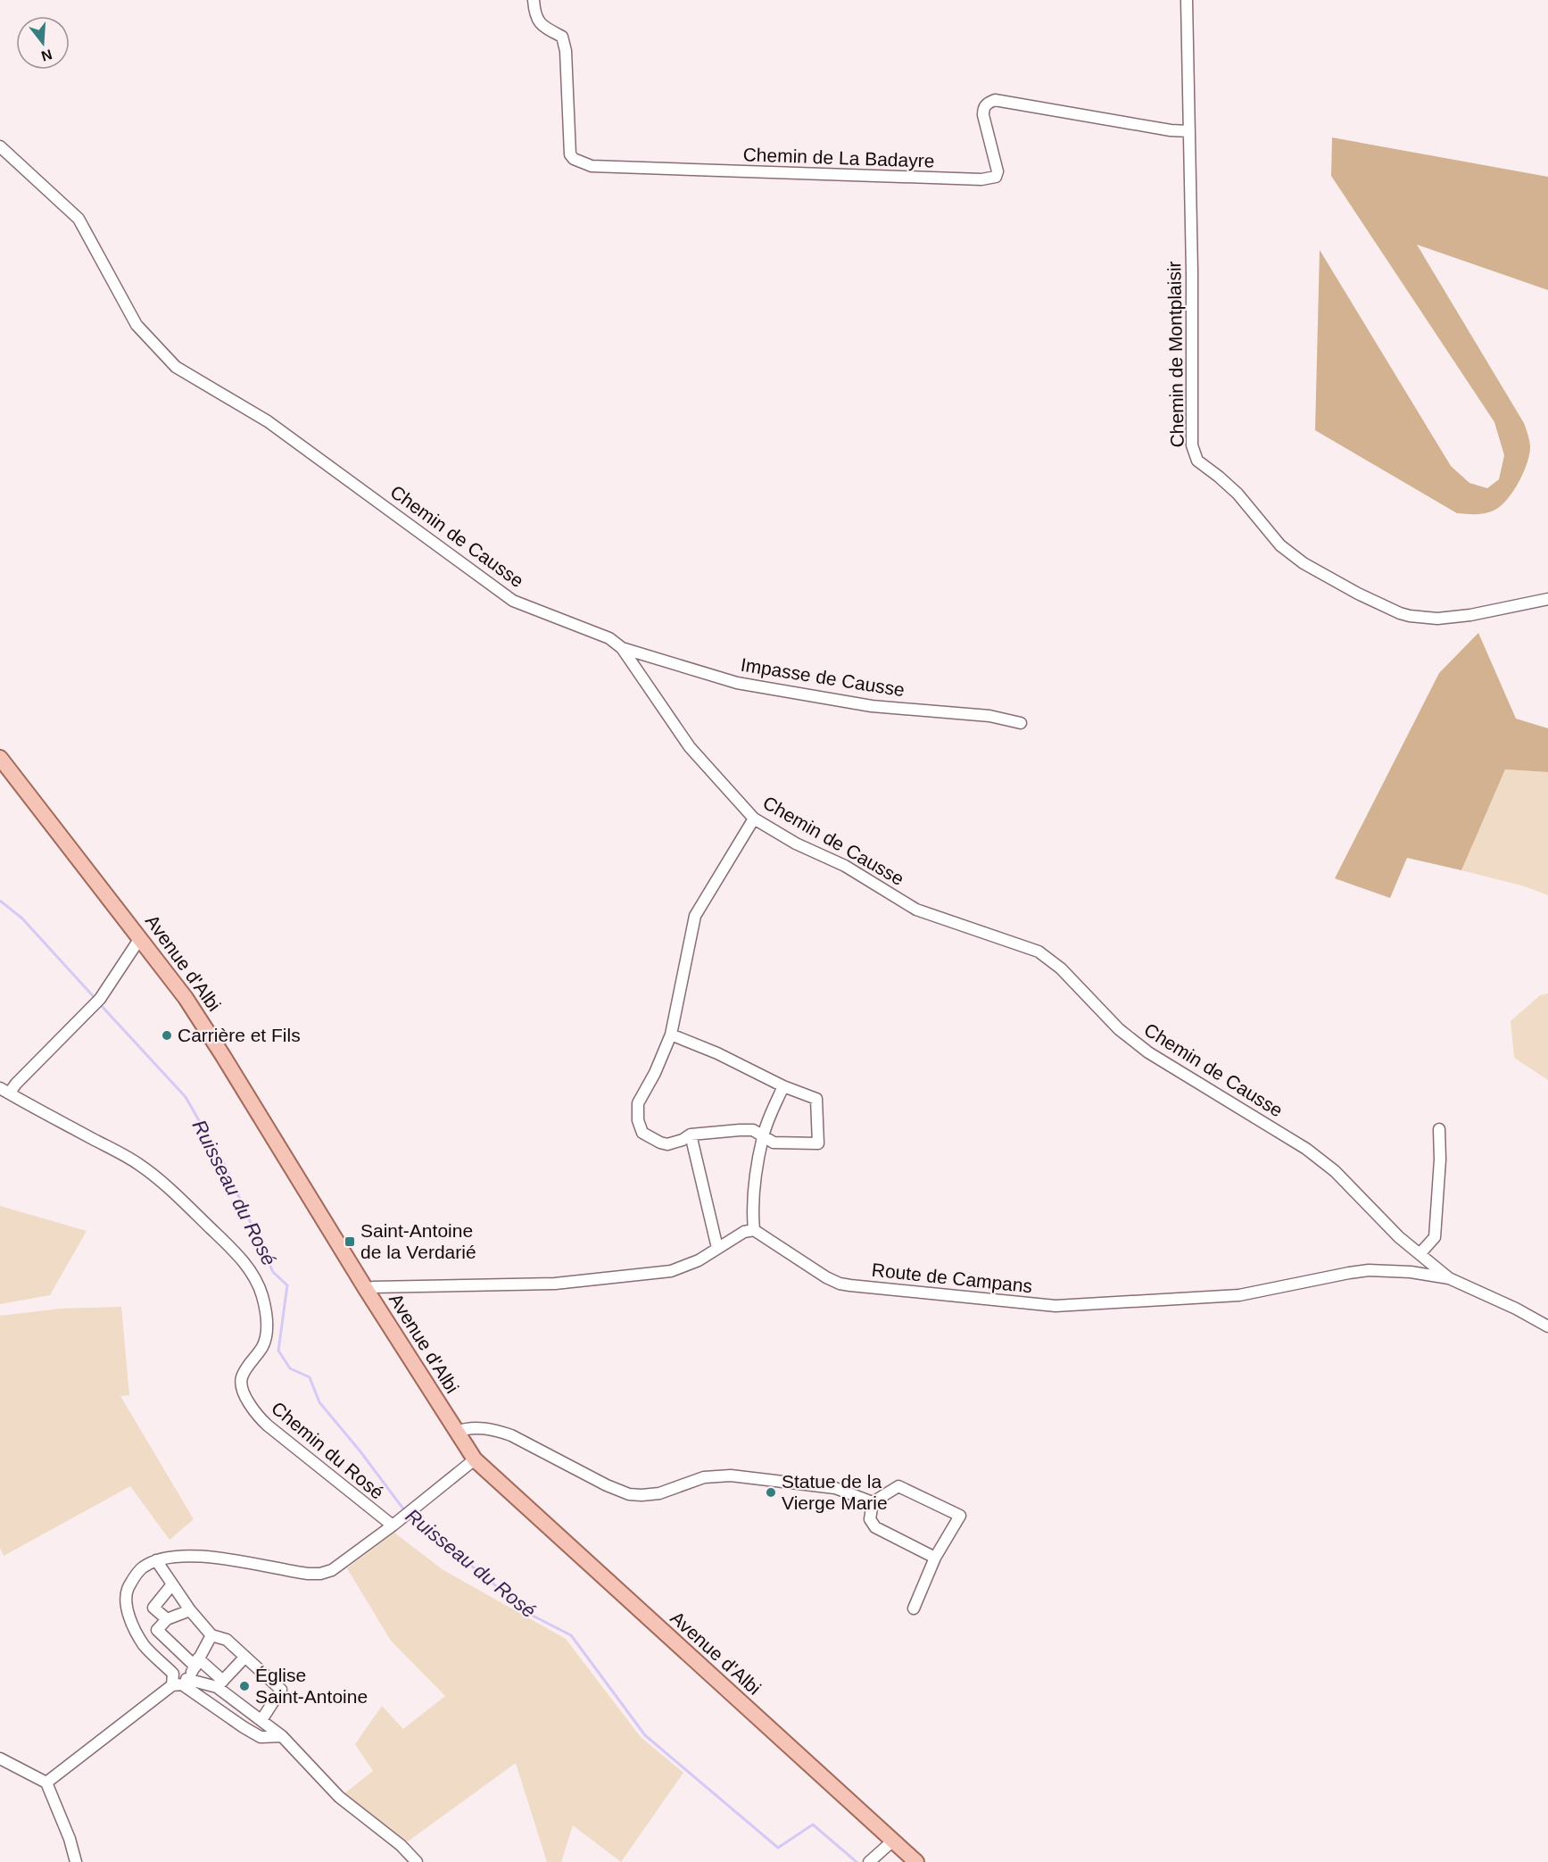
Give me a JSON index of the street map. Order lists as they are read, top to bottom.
{
  "streets": {
    "main road": ["Avenue d'Albi"],
    "street": [
      "Chemin de La Badayre",
      "Chemin de Montplaisir",
      "Chemin de Causse",
      "Impasse de Causse",
      "Route de Campans",
      "Chemin du Rosé"
    ]
  },
  "crossings": [
    ["Chemin de La Badayre", "Chemin de Montplaisir"],
    ["Chemin de Causse", "Impasse de Causse"],
    ["Chemin de Causse", "Route de Campans"]
  ],
  "water": ["Ruisseau du Rosé"],
  "places": {
    "other": ["Carrière et Fils", "Statue de la Vierge Marie", "Église Saint-Antoine"],
    "transit": ["Saint-Antoine de la Verdarié"]
  },
  "north": "bottom"
}
